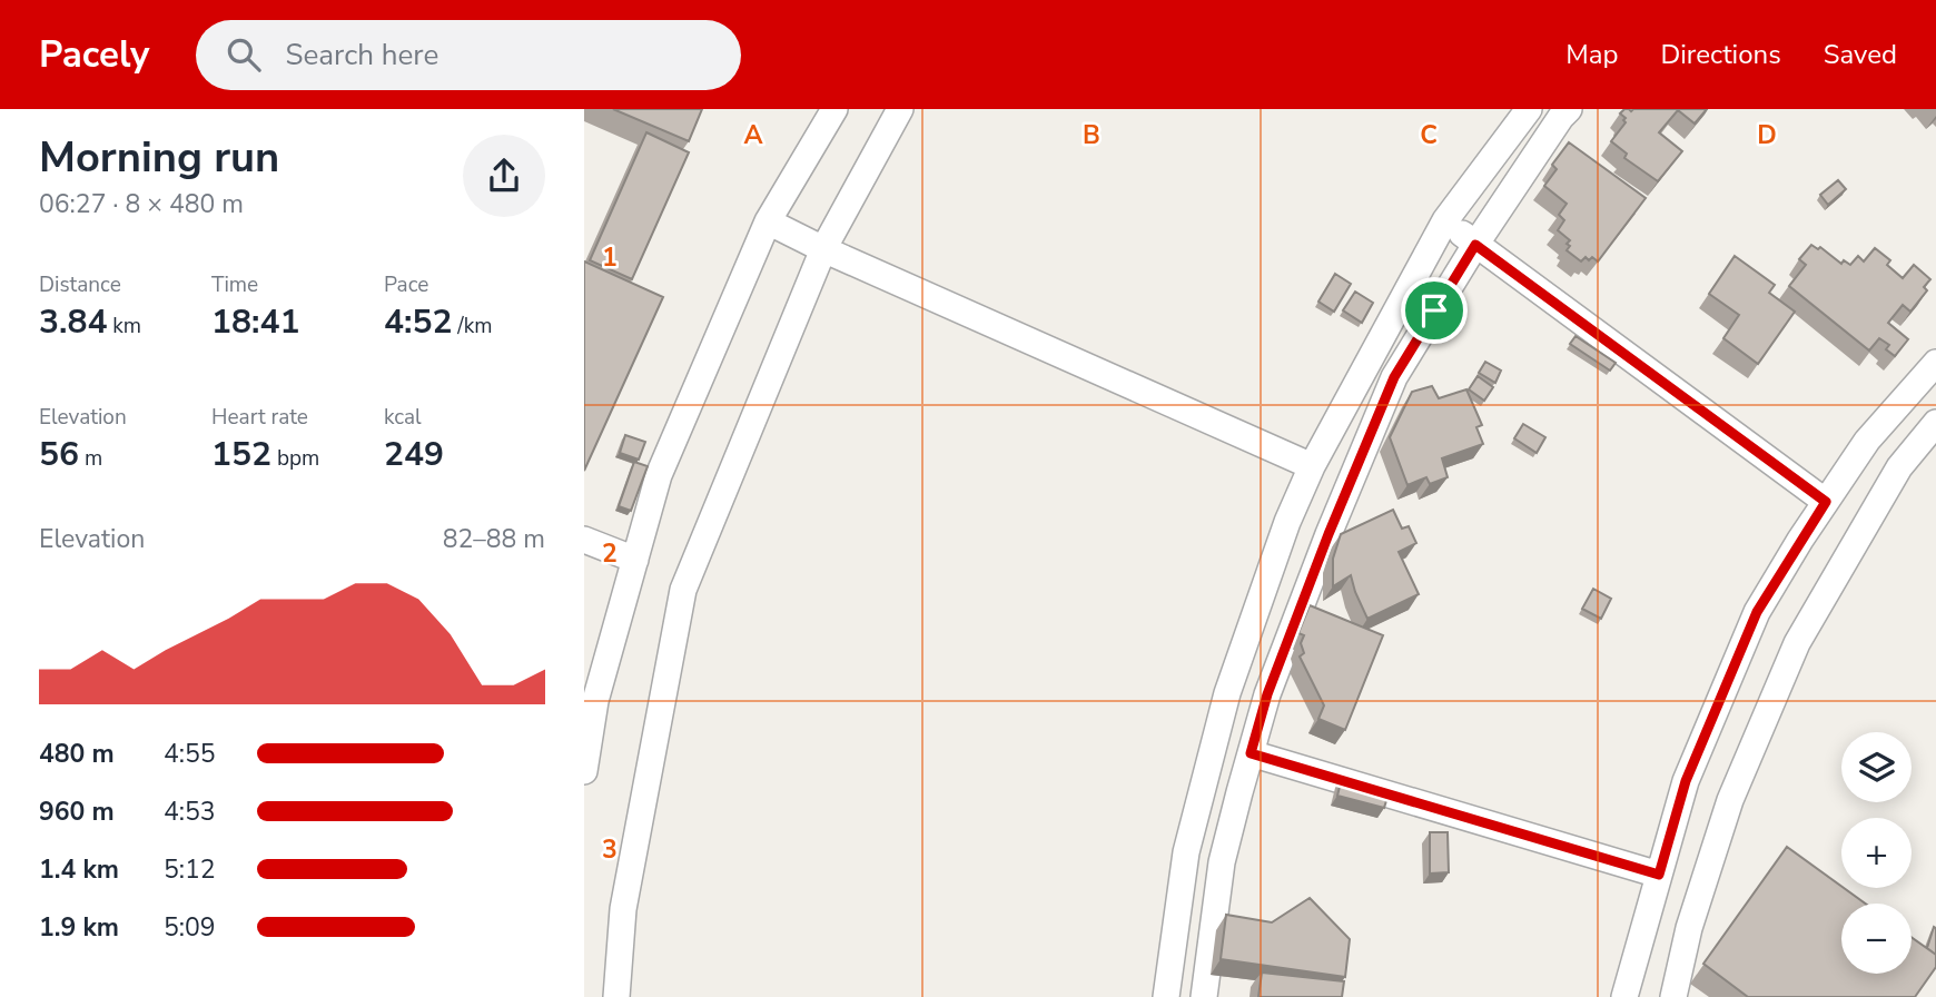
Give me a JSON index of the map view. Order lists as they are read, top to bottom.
{
  "page": {
    "header": "Pacely",
    "search": "Search here",
    "nav": ["Map", "Directions", "Saved"],
    "heading": ["Morning run", "06:27 · 8 × 480 m"],
    "stats": [
      ["Distance", "3.84 km"],
      ["Time", "18:41"],
      ["Pace", "4:52 /km"],
      ["Elevation", "56 m"],
      ["Heart rate", "152 bpm"],
      ["kcal", "249"]
    ],
    "chart": ["Elevation", "82–88 m"],
    "list": [
      {
        "name": "480 m",
        "note": "4:55"
      },
      {
        "name": "960 m",
        "note": "4:53"
      },
      {
        "name": "1.4 km",
        "note": "5:12"
      },
      {
        "name": "1.9 km",
        "note": "5:09"
      }
    ],
    "map_buttons": ["+", "−"]
  },
  "grid": {
    "columns": [
      "A",
      "B",
      "C",
      "D"
    ],
    "rows": ["1", "2", "3"]
  }
}
